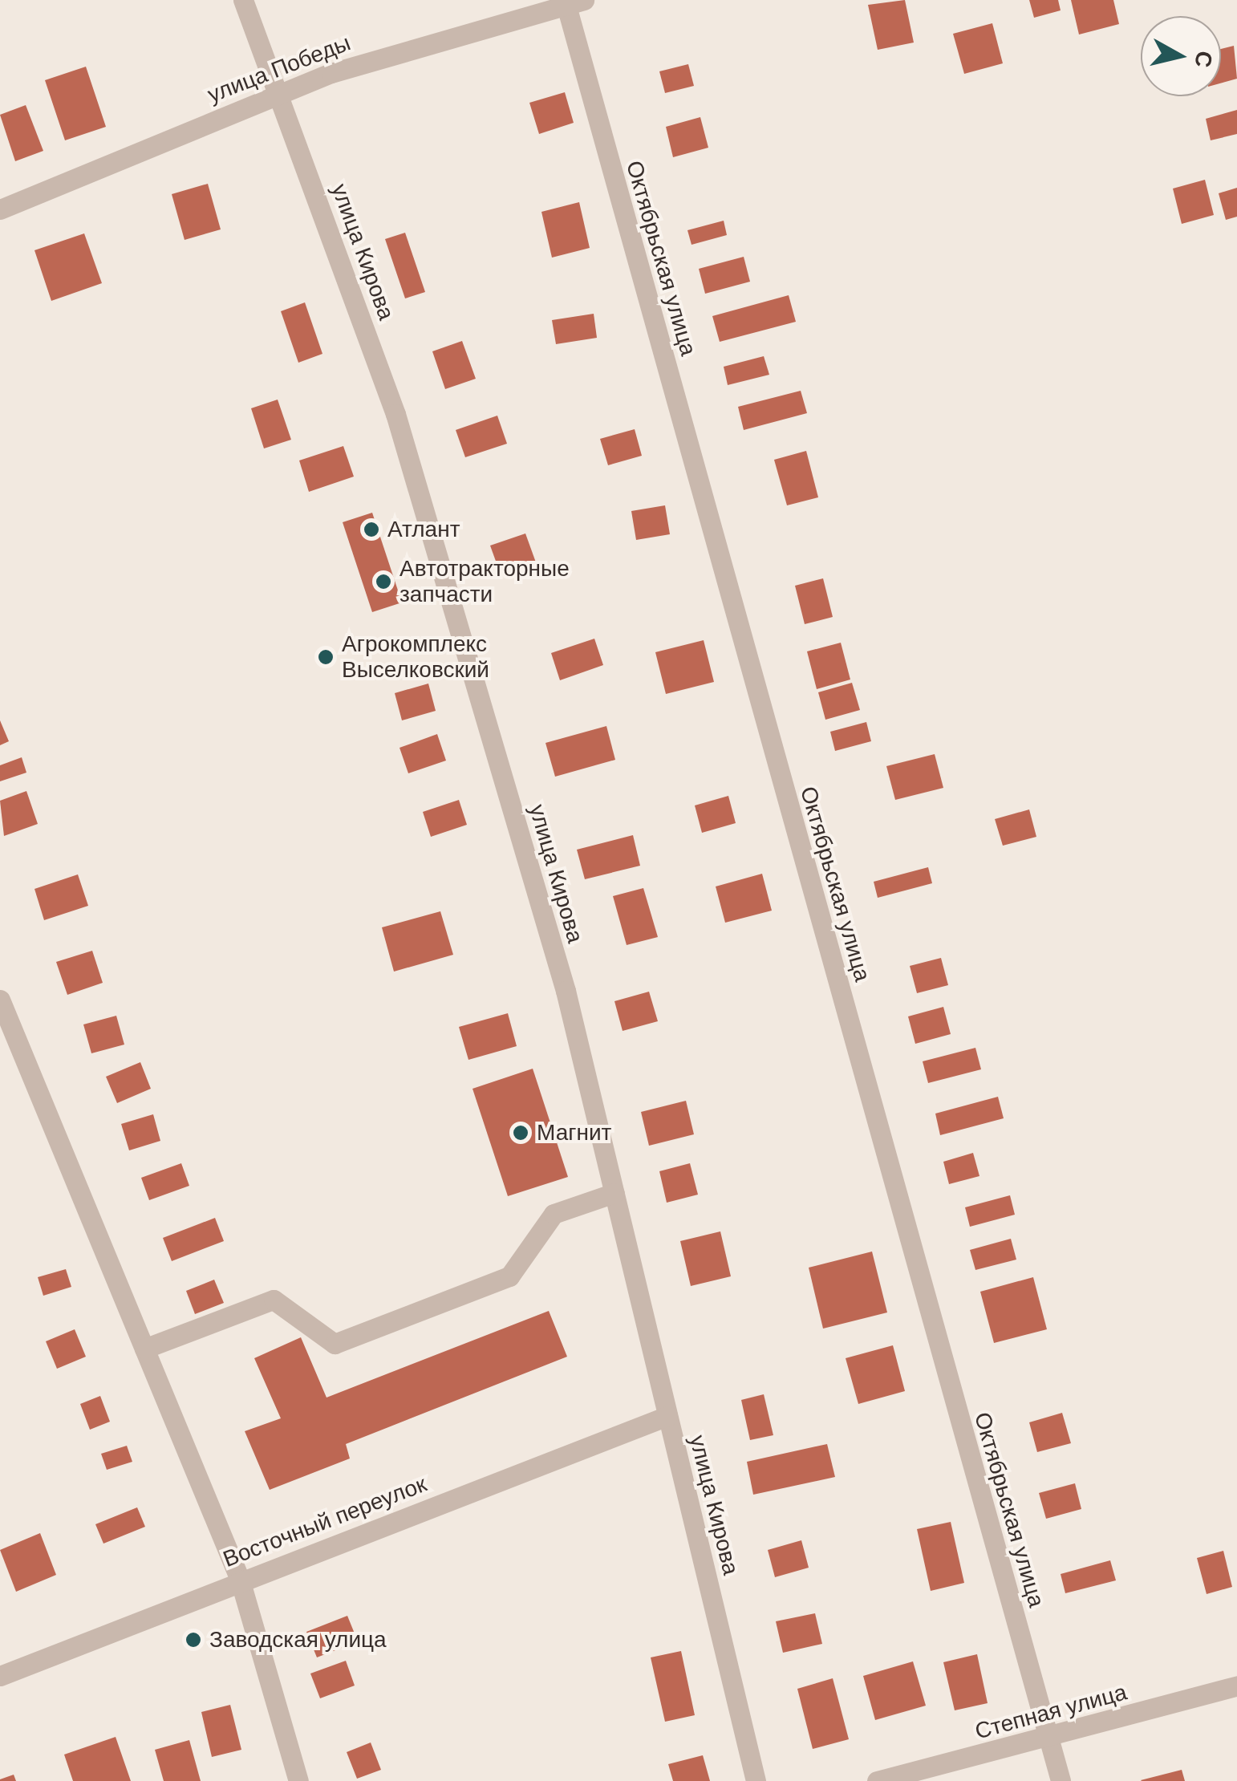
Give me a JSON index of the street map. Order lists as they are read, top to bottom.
{
  "streets": {
    "street": [
      "улица Победы",
      "улица Кирова",
      "Октябрьская улица",
      "Восточный переулок",
      "Степная улица"
    ]
  },
  "crossings": [
    ["улица Победы", "улица Кирова"],
    ["улица Победы", "Октябрьская улица"],
    ["улица Кирова", "Восточный переулок"],
    ["Октябрьская улица", "Степная улица"]
  ],
  "places": [
    "Атлант",
    "Автотракторные запчасти",
    "Агрокомплекс Выселковский",
    "Магнит",
    "Заводская улица"
  ],
  "north": "right"
}
